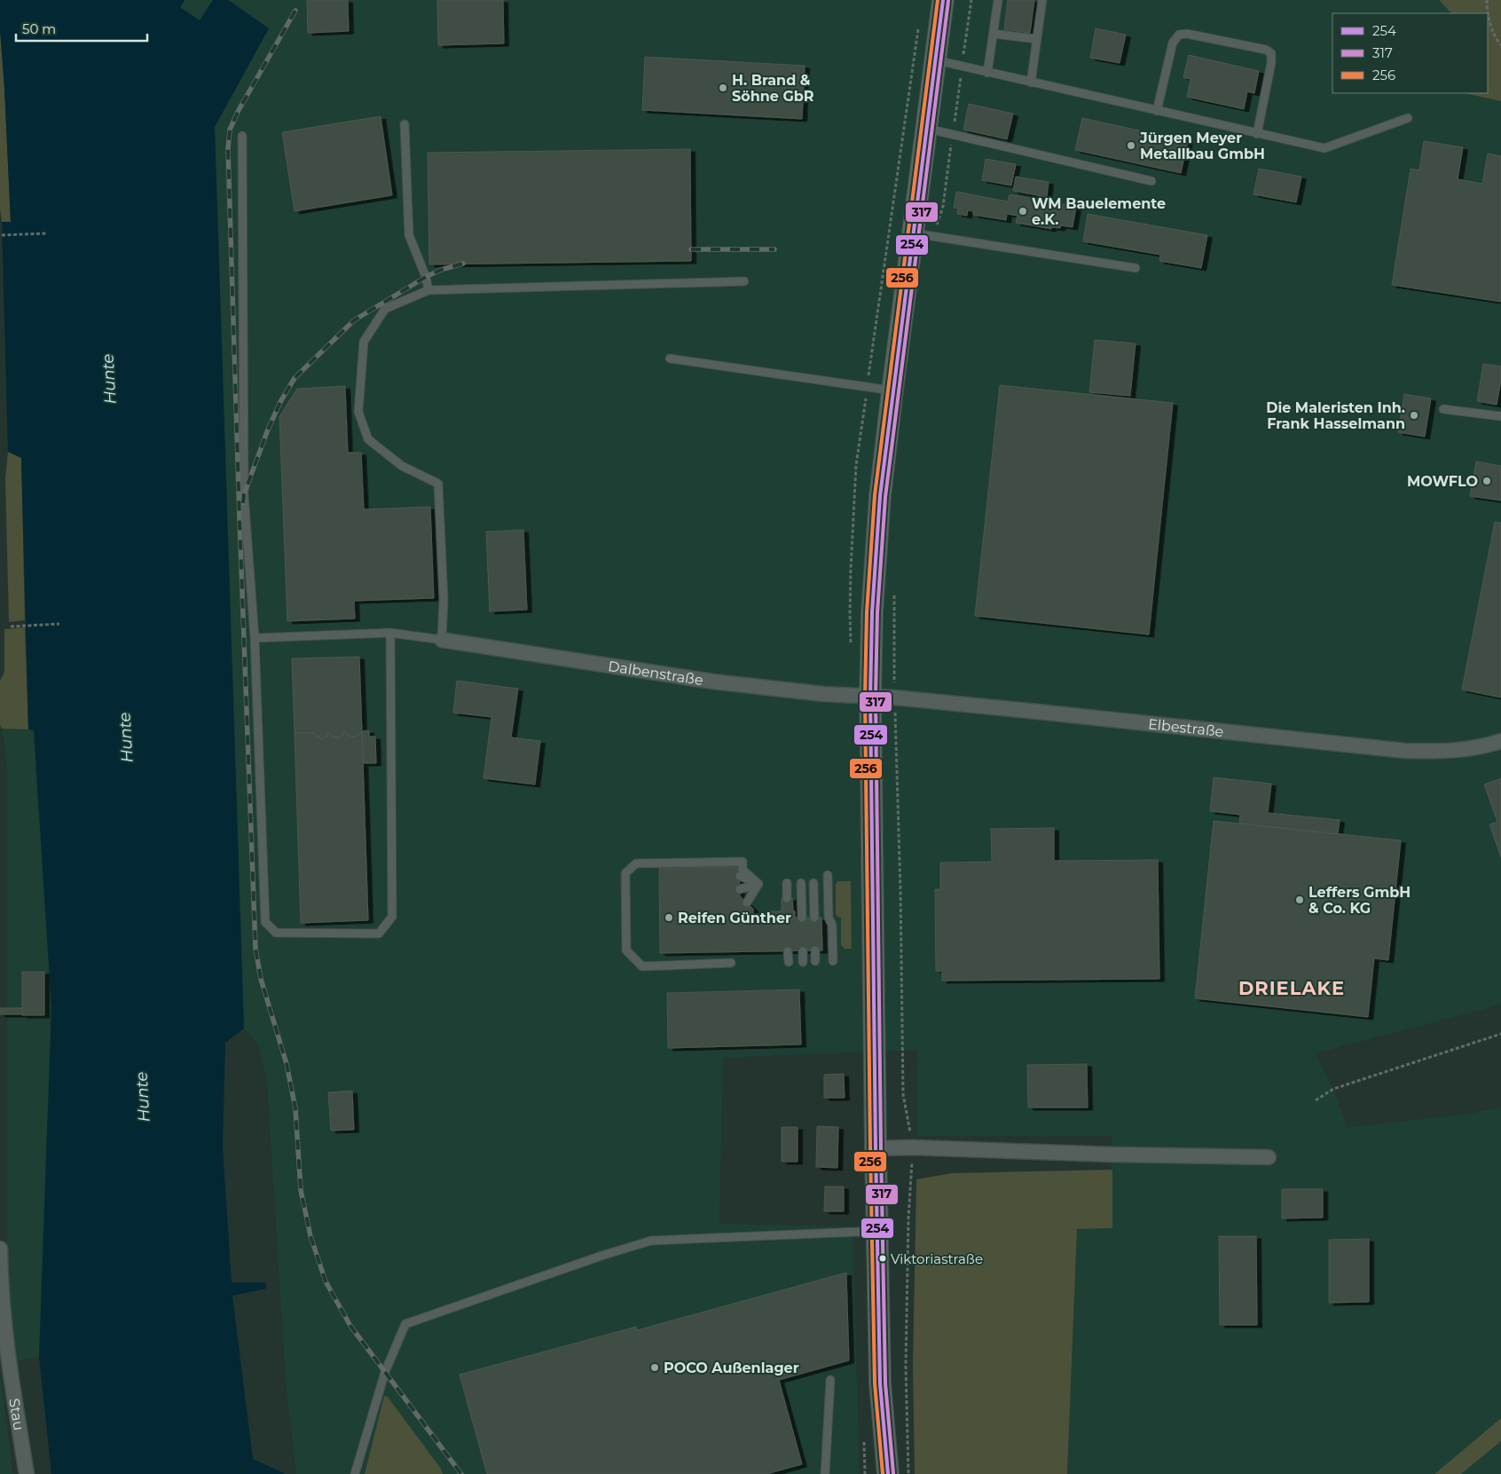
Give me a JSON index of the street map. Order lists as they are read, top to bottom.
{
  "streets": {
    "street": ["Dalbenstraße", "Elbestraße", "Stau"]
  },
  "crossings": [
    ["Dalbenstraße", "Elbestraße"]
  ],
  "districts": ["DRIELAKE"],
  "water": ["Hunte"],
  "places": [
    "H. Brand & Söhne GbR",
    "Jürgen Meyer Metallbau GmbH",
    "WM Bauelemente e.K.",
    "Die Maleristen Inh. Frank Hasselmann",
    "MOWFLO",
    "Leffers GmbH & Co. KG",
    "Reifen Günther",
    "Viktoriastraße",
    "POCO Außenlager"
  ],
  "lines": ["transit line 254", "transit line 256", "transit line 317"],
  "legend": ["254", "317", "256"],
  "scale_bar": "50 m"
}
